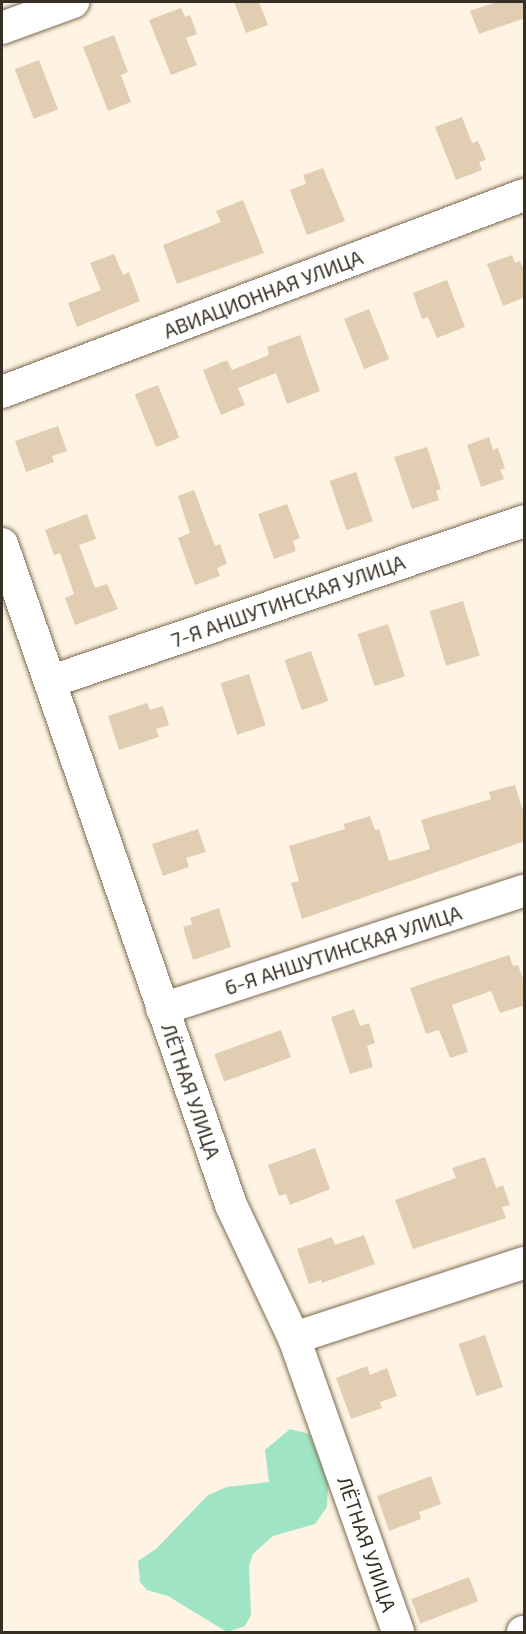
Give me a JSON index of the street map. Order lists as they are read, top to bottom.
{
  "streets": {
    "street": [
      "АВИАЦИОННАЯ УЛИЦА",
      "7-Я АНШУТИНСКАЯ УЛИЦА",
      "6-Я АНШУТИНСКАЯ УЛИЦА",
      "ЛЁТНАЯ УЛИЦА"
    ]
  },
  "crossings": [
    ["7-Я АНШУТИНСКАЯ УЛИЦА", "ЛЁТНАЯ УЛИЦА"],
    ["6-Я АНШУТИНСКАЯ УЛИЦА", "ЛЁТНАЯ УЛИЦА"]
  ]
}
